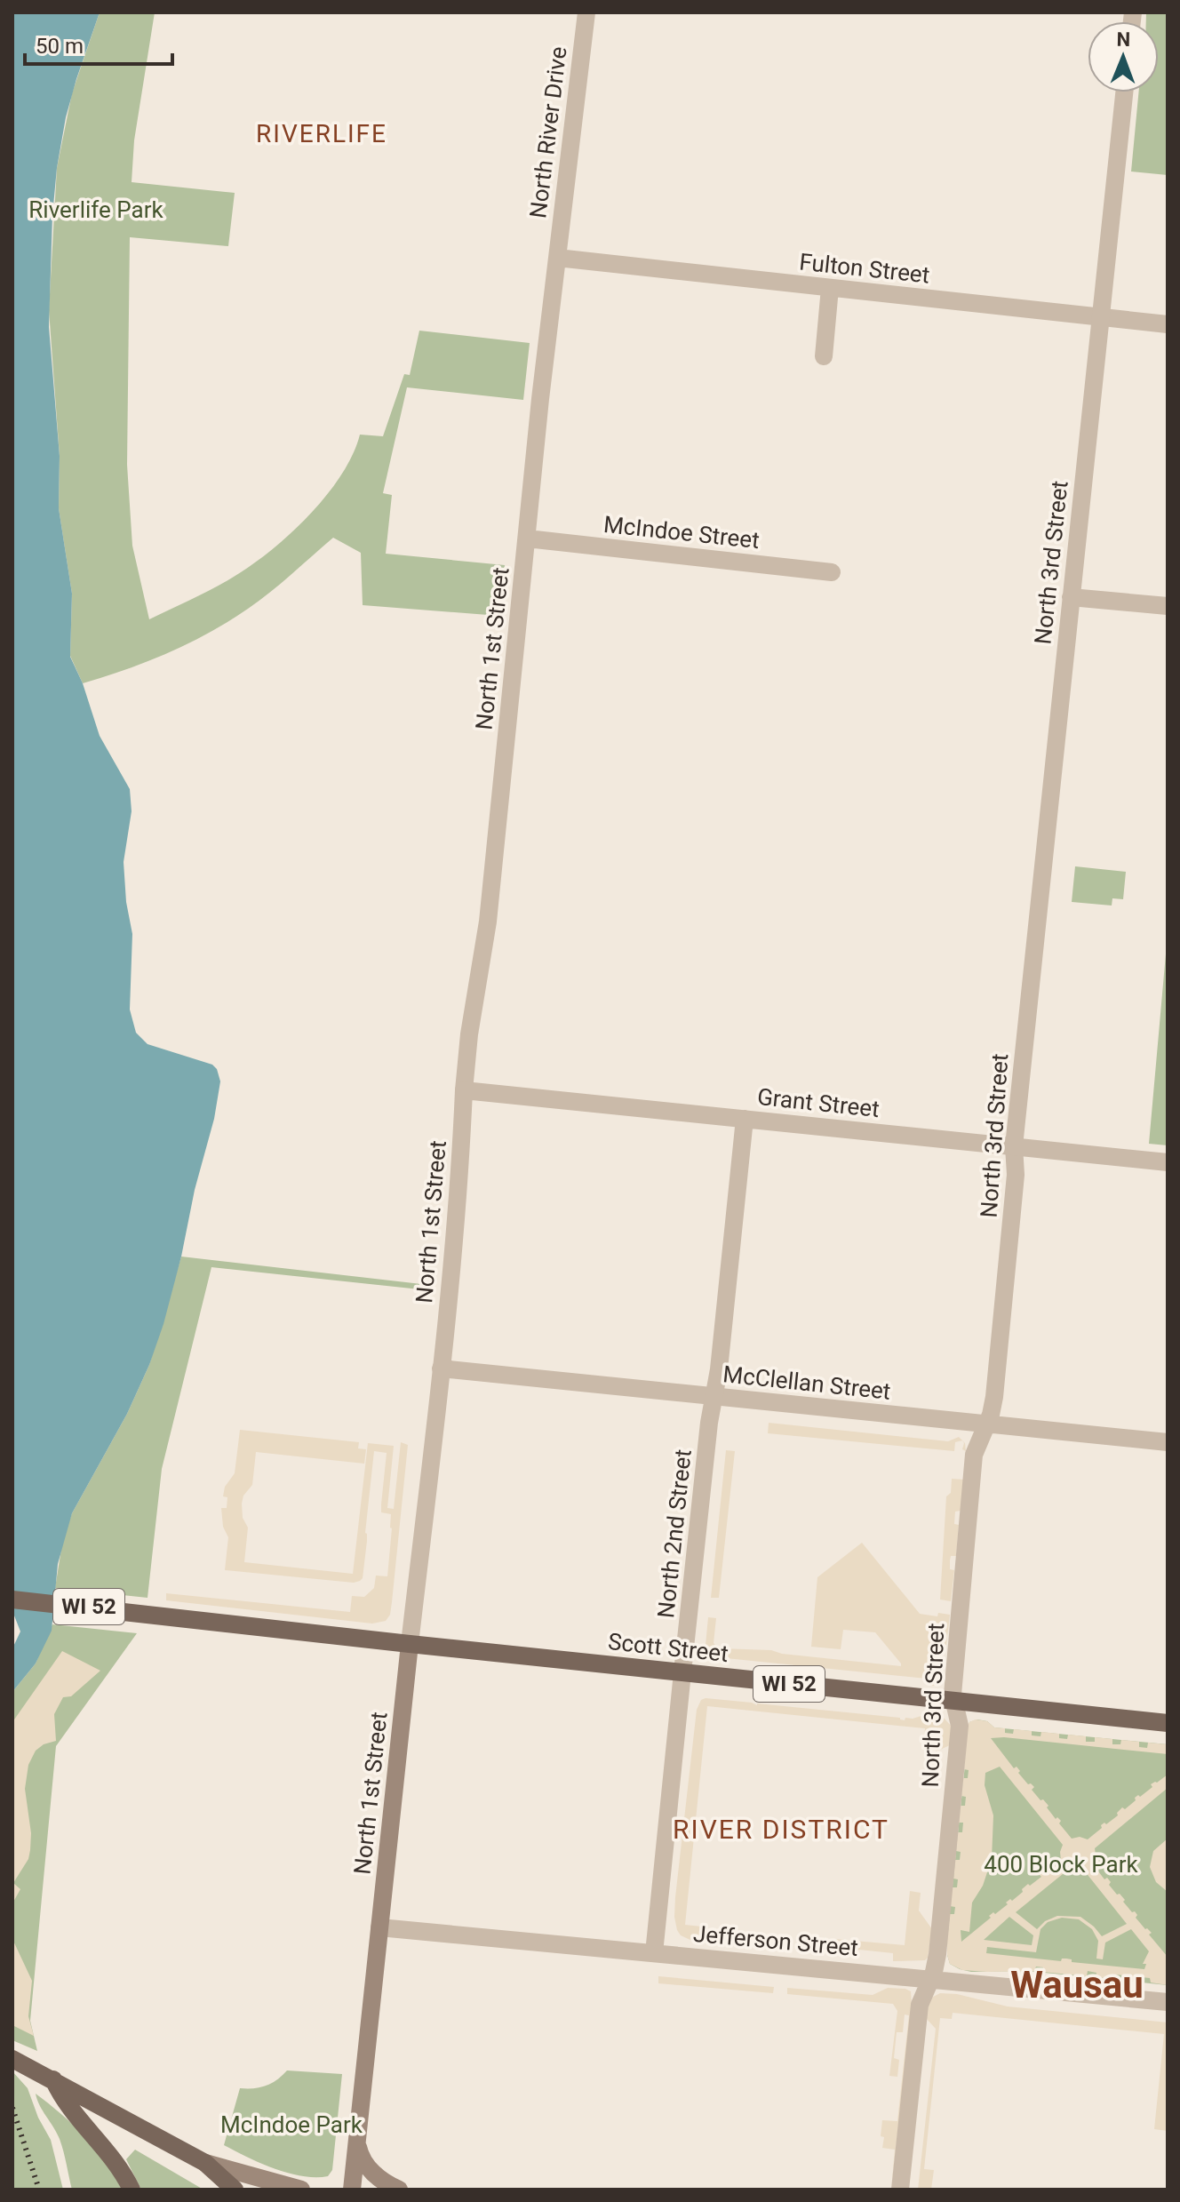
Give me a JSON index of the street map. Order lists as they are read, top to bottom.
{
  "streets": {
    "main road": ["North 1st Street", "WI 52", "Scott Street"],
    "street": [
      "North River Drive",
      "Fulton Street",
      "McIndoe Street",
      "North 3rd Street",
      "Grant Street",
      "McClellan Street",
      "North 2nd Street",
      "Jefferson Street"
    ]
  },
  "crossings": [
    ["North River Drive", "Fulton Street"],
    ["North River Drive", "North 1st Street"],
    ["Fulton Street", "North 3rd Street"],
    ["Fulton Street", "North 1st Street"],
    ["McIndoe Street", "North 1st Street"],
    ["North 3rd Street", "Grant Street"],
    ["North 3rd Street", "McClellan Street"],
    ["North 3rd Street", "Scott Street"],
    ["North 3rd Street", "Jefferson Street"],
    ["North 1st Street", "Grant Street"],
    ["North 1st Street", "McClellan Street"],
    ["North 1st Street", "Scott Street"],
    ["North 1st Street", "Jefferson Street"],
    ["Grant Street", "North 2nd Street"],
    ["McClellan Street", "North 2nd Street"],
    ["North 2nd Street", "Scott Street"],
    ["North 2nd Street", "Jefferson Street"]
  ],
  "districts": ["RIVERLIFE", "RIVER DISTRICT", "Wausau"],
  "parks": ["Riverlife Park", "400 Block Park", "McIndoe Park"],
  "scale_bar": "50 m",
  "north": "top"
}
